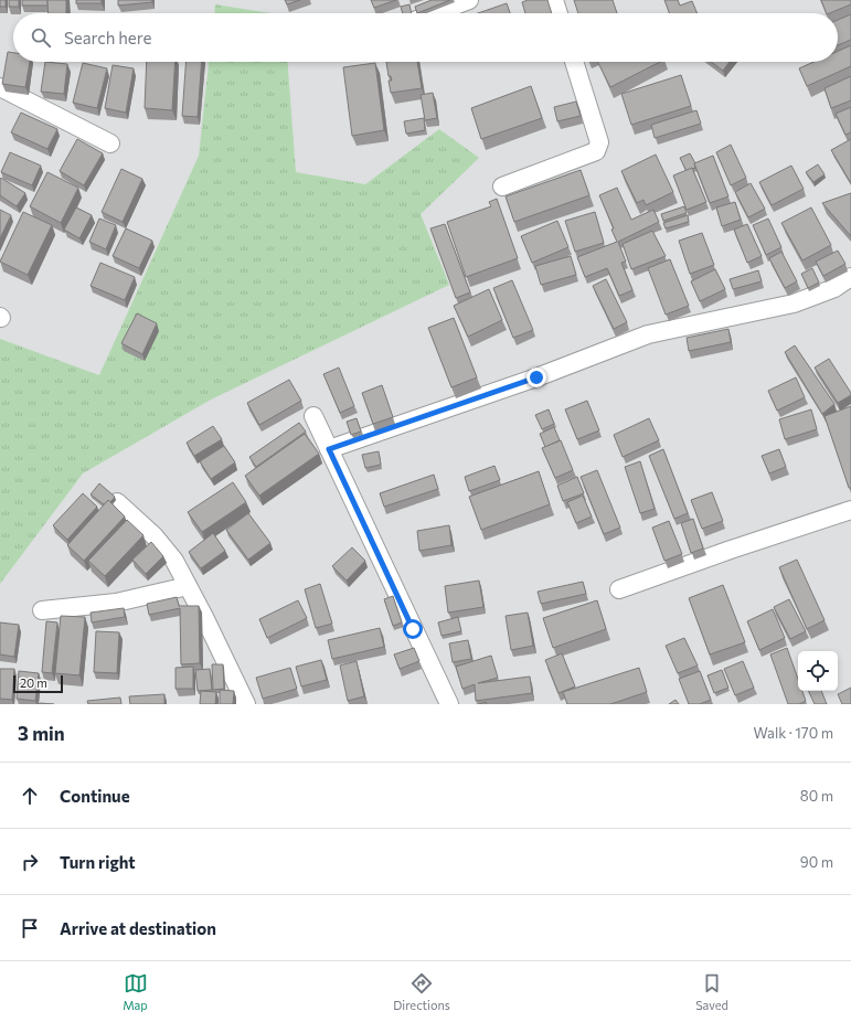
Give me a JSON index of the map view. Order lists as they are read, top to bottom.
{
  "scale_bar": "20 m",
  "page": {
    "search": "Search here",
    "scale": "20 m",
    "heading": ["3 min", "Walk · 170 m"],
    "list": [
      ["Continue", "80 m"],
      ["Turn right", "90 m"],
      "Arrive at destination"
    ],
    "nav": ["Map", "Directions", "Saved"]
  }
}
